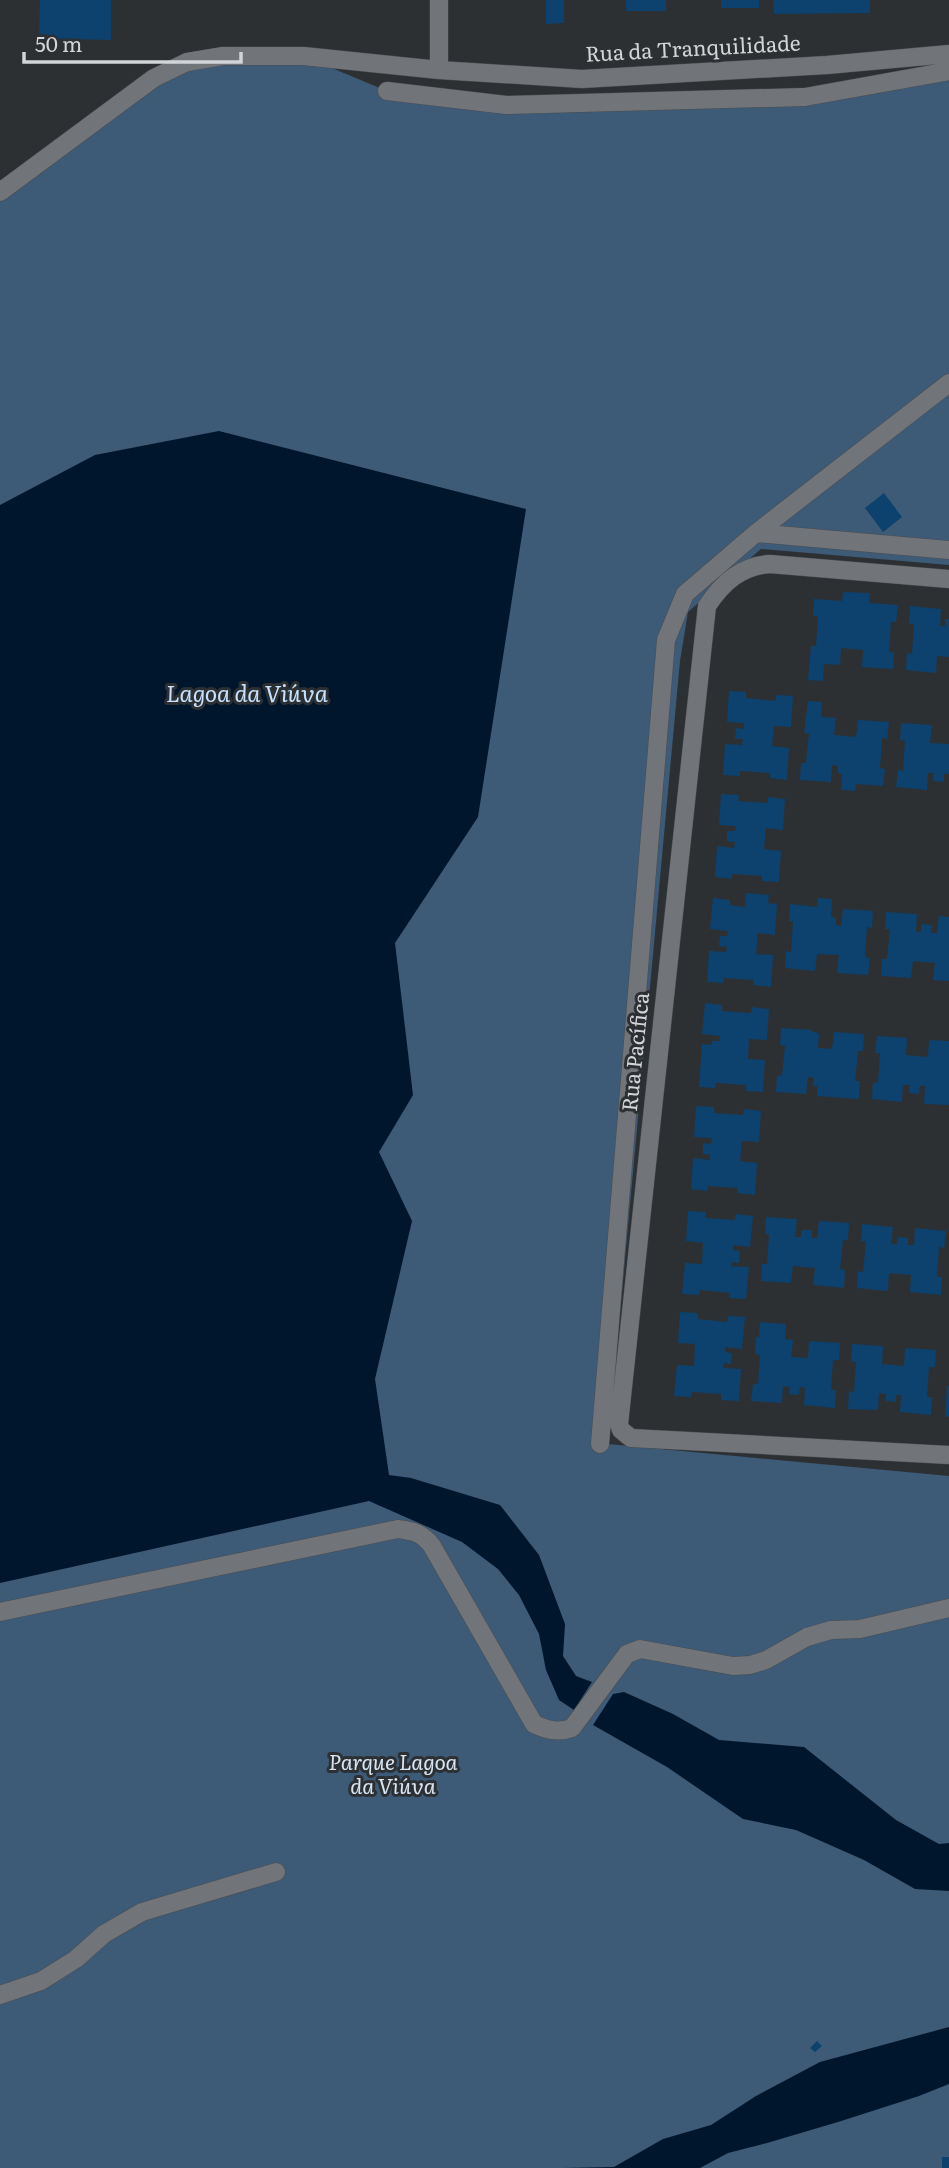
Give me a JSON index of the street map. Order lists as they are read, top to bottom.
{
  "streets": {
    "street": ["Rua da Tranquilidade", "Rua Pacífica"]
  },
  "water": ["Lagoa da Viúva"],
  "parks": ["Parque Lagoa da Viúva"],
  "scale_bar": "50 m"
}
